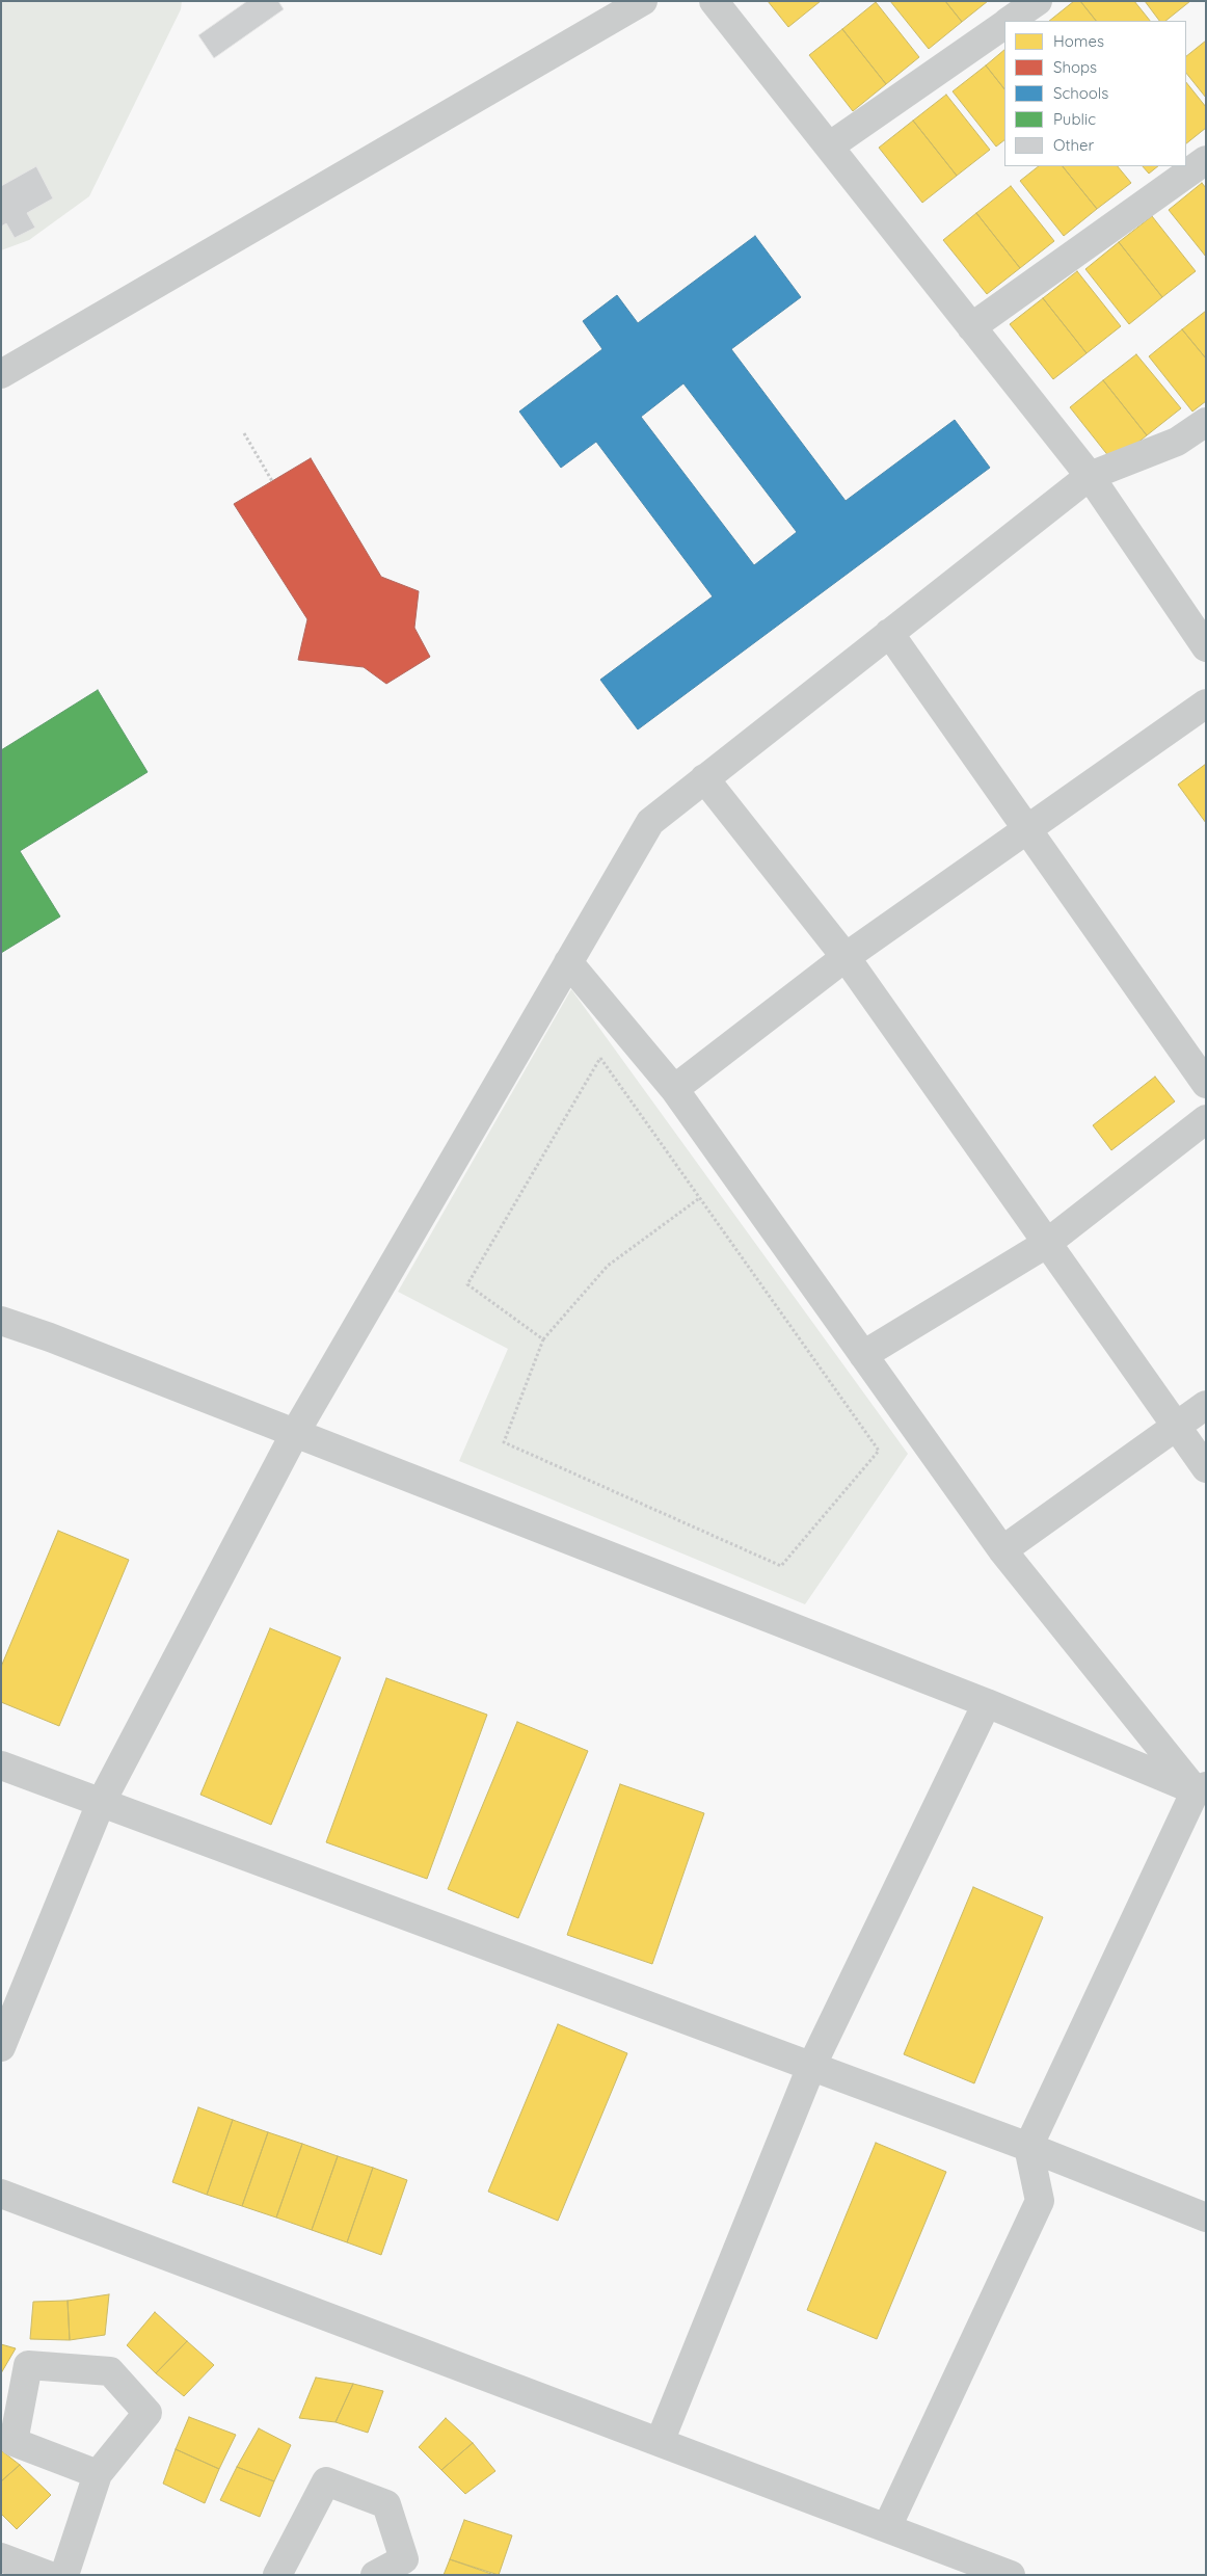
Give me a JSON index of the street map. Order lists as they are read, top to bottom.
{
  "legend": [
    "Homes",
    "Shops",
    "Schools",
    "Public",
    "Other"
  ]
}
